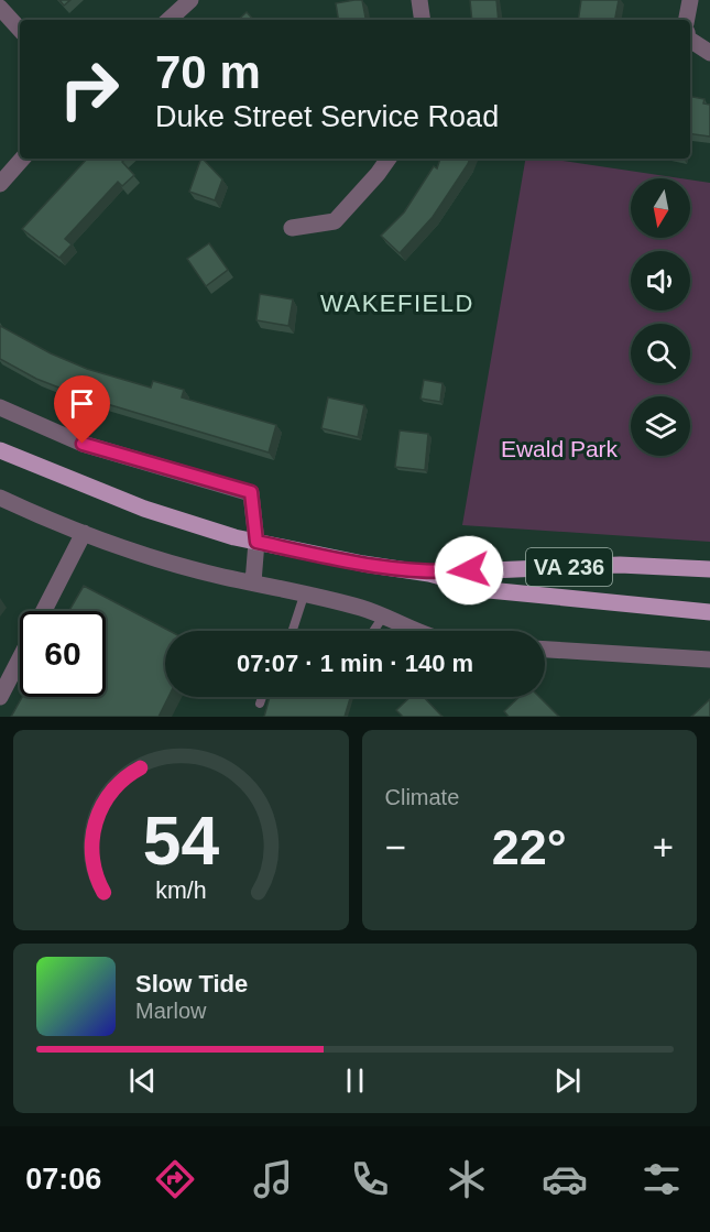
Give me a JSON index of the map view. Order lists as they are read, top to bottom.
{
  "streets": {
    "main road": ["VA 236"]
  },
  "districts": ["WAKEFIELD"],
  "parks": ["Ewald Park"],
  "north": "bottom",
  "page": {
    "turn": ["70 m", "Duke Street Service Road"],
    "limit": "60",
    "trip": "07:07 · 1 min · 140 m",
    "tile": "Climate",
    "heat": ["−", "22°", "+"],
    "song": ["Slow Tide", "Marlow"],
    "tabs": "07:06",
    "gauge": ["54", "km/h"]
  }
}
